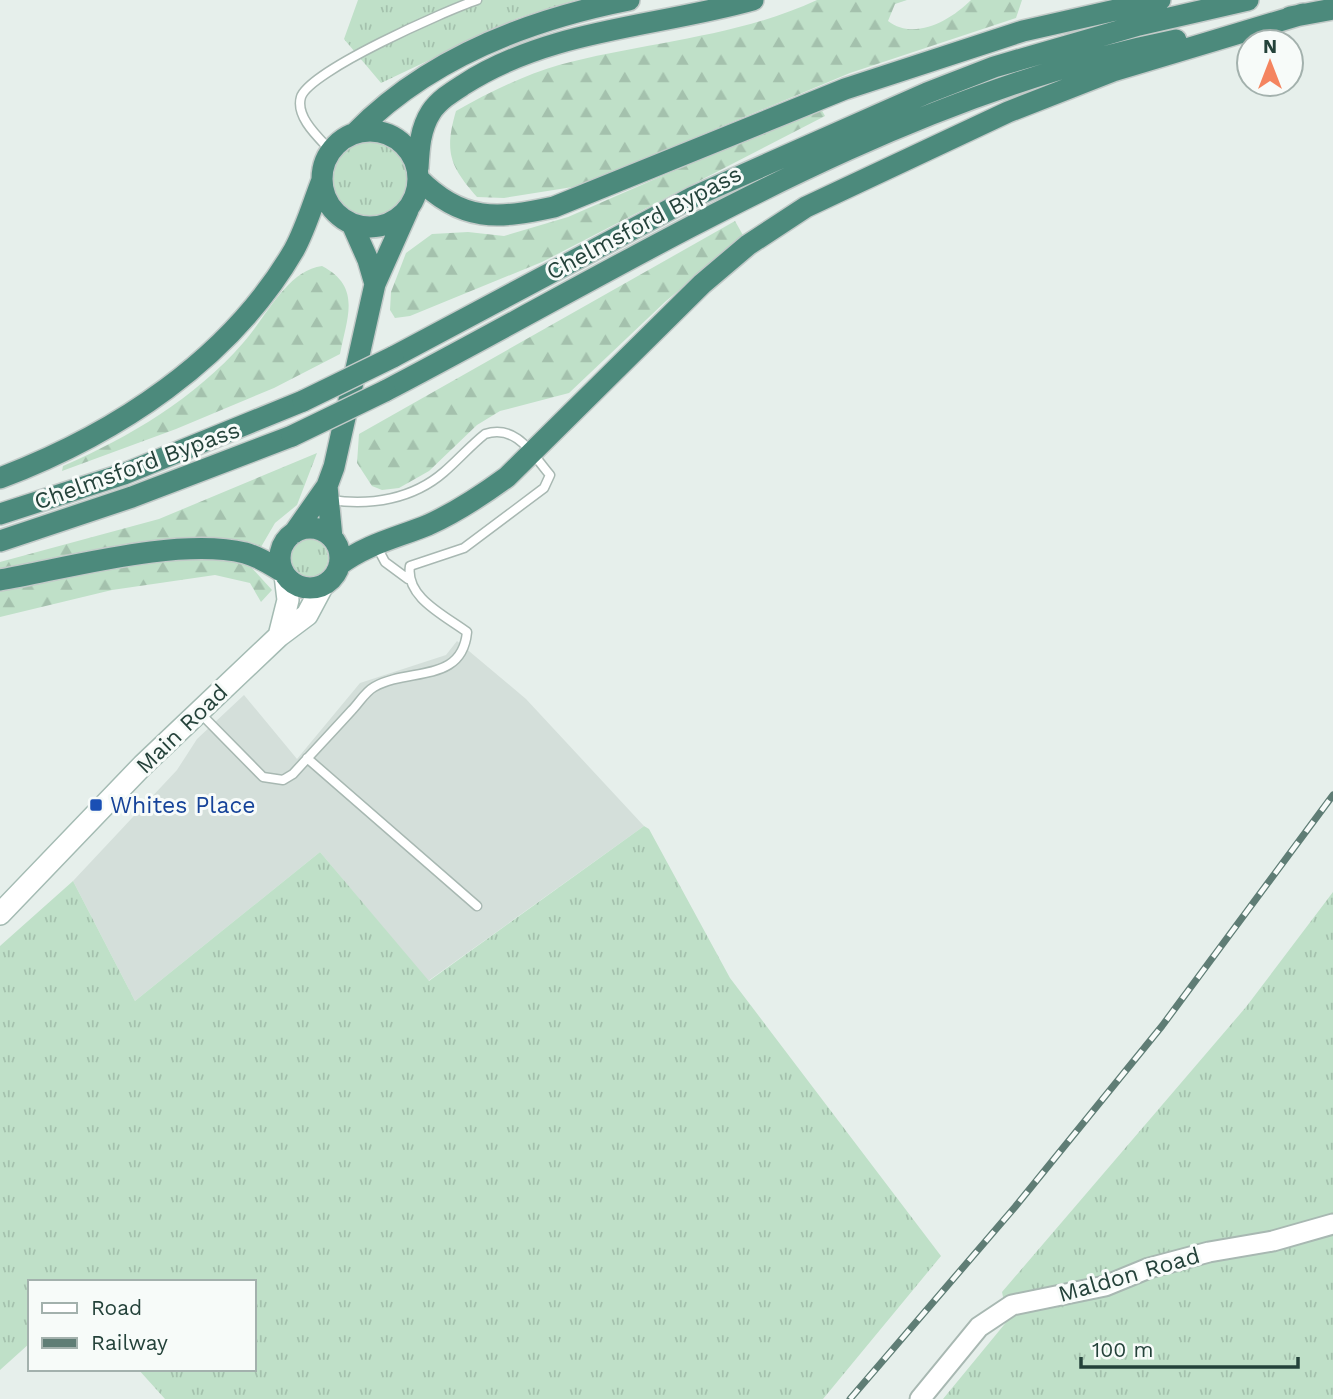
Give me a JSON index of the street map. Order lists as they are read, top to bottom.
{
  "streets": {
    "highway": ["Chelmsford Bypass"],
    "main road": ["Main Road"],
    "street": ["Maldon Road"]
  },
  "places": {
    "transit": ["Whites Place"]
  },
  "legend": ["Road", "Railway"],
  "scale_bar": "100 m",
  "north": "top"
}
